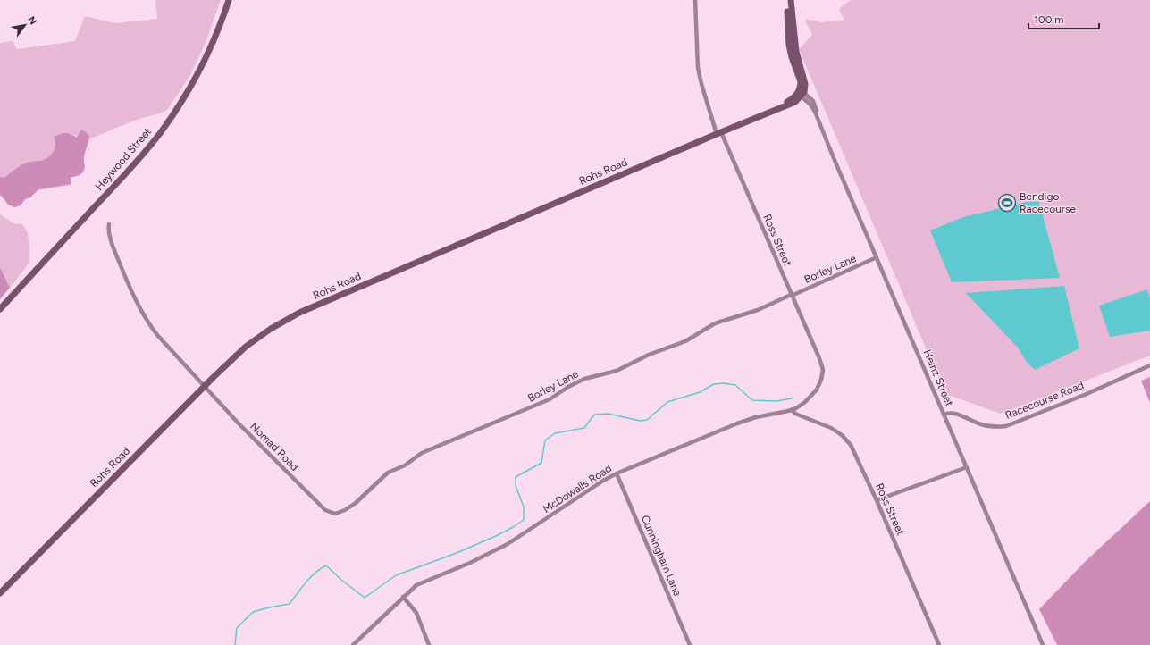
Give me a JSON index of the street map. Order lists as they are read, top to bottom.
{
  "streets": {
    "street": [
      "Heywood Street",
      "Rohs Road",
      "Ross Street",
      "Borley Lane",
      "Heinz Street",
      "Racecourse Road",
      "Nomad Road",
      "McDowalls Road",
      "Cunningham Lane"
    ]
  },
  "crossings": [
    ["Rohs Road", "Ross Street"],
    ["Rohs Road", "Heinz Street"],
    ["Rohs Road", "Nomad Road"],
    ["Ross Street", "Borley Lane"],
    ["Ross Street", "McDowalls Road"],
    ["Borley Lane", "Heinz Street"],
    ["Borley Lane", "Nomad Road"],
    ["Heinz Street", "Racecourse Road"],
    ["McDowalls Road", "Cunningham Lane"]
  ],
  "places": {
    "sports": ["Bendigo Racecourse"]
  },
  "scale_bar": "100 m",
  "north": "top right"
}
